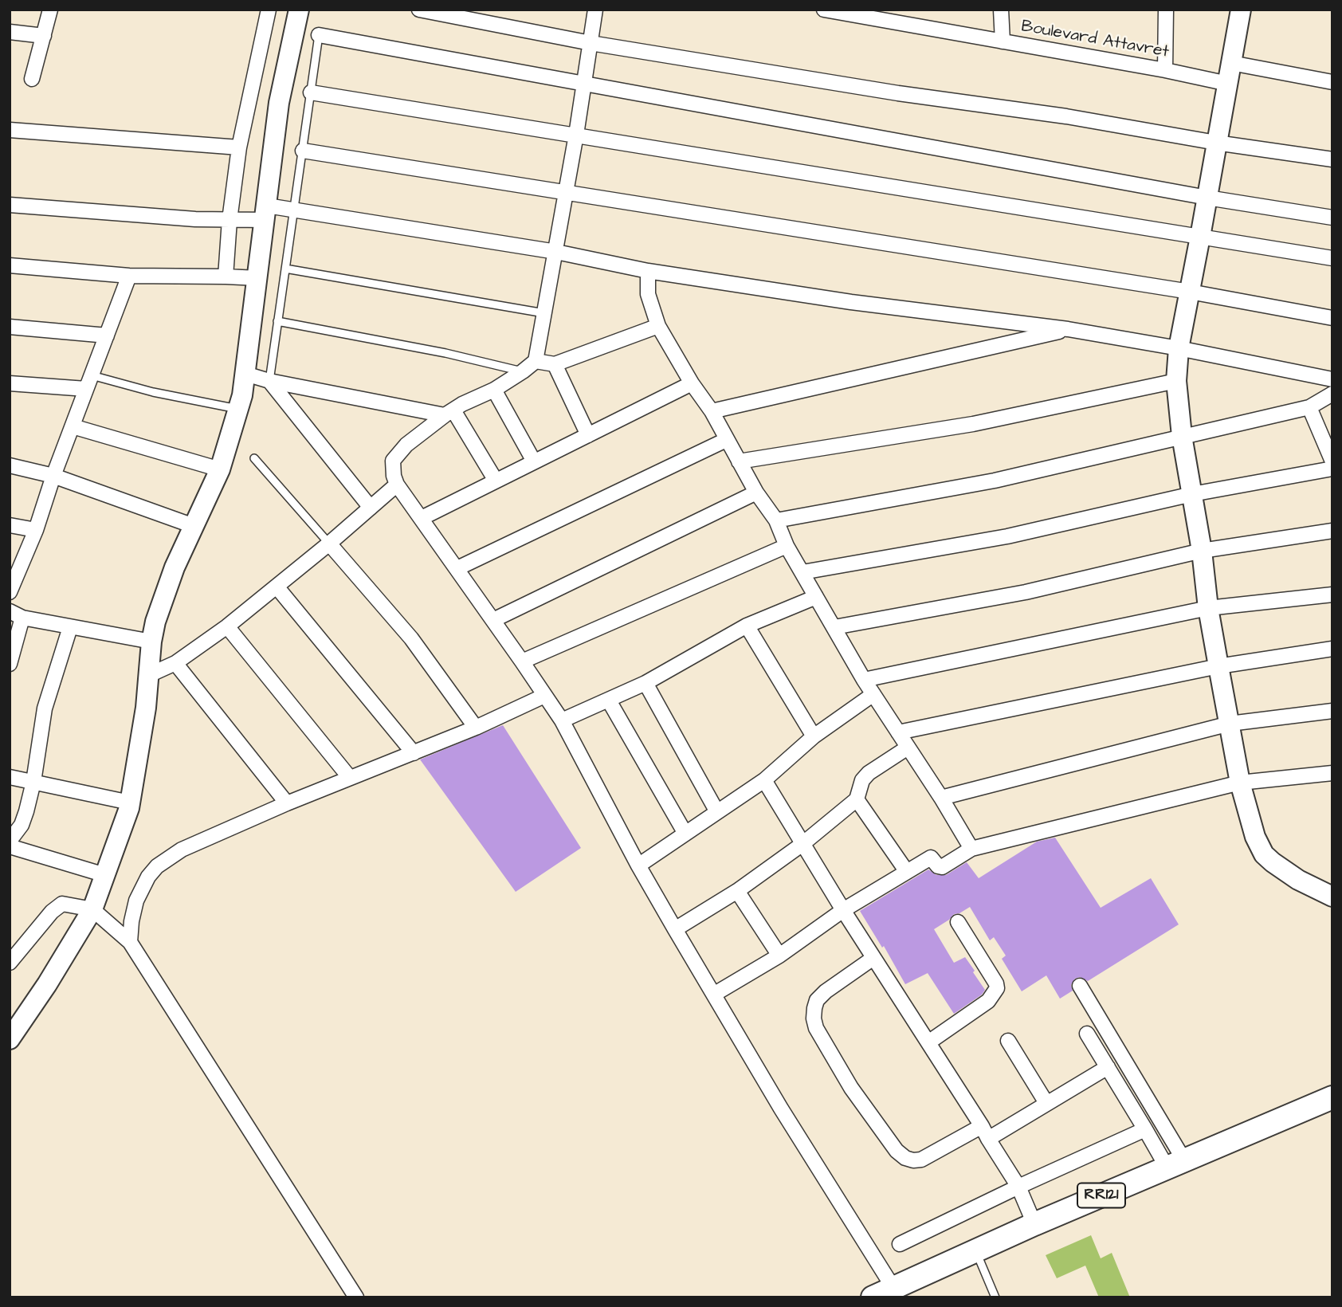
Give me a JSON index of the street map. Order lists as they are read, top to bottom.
{
  "streets": {
    "main road": ["RR121"],
    "street": ["Boulevard Attavret"]
  }
}
